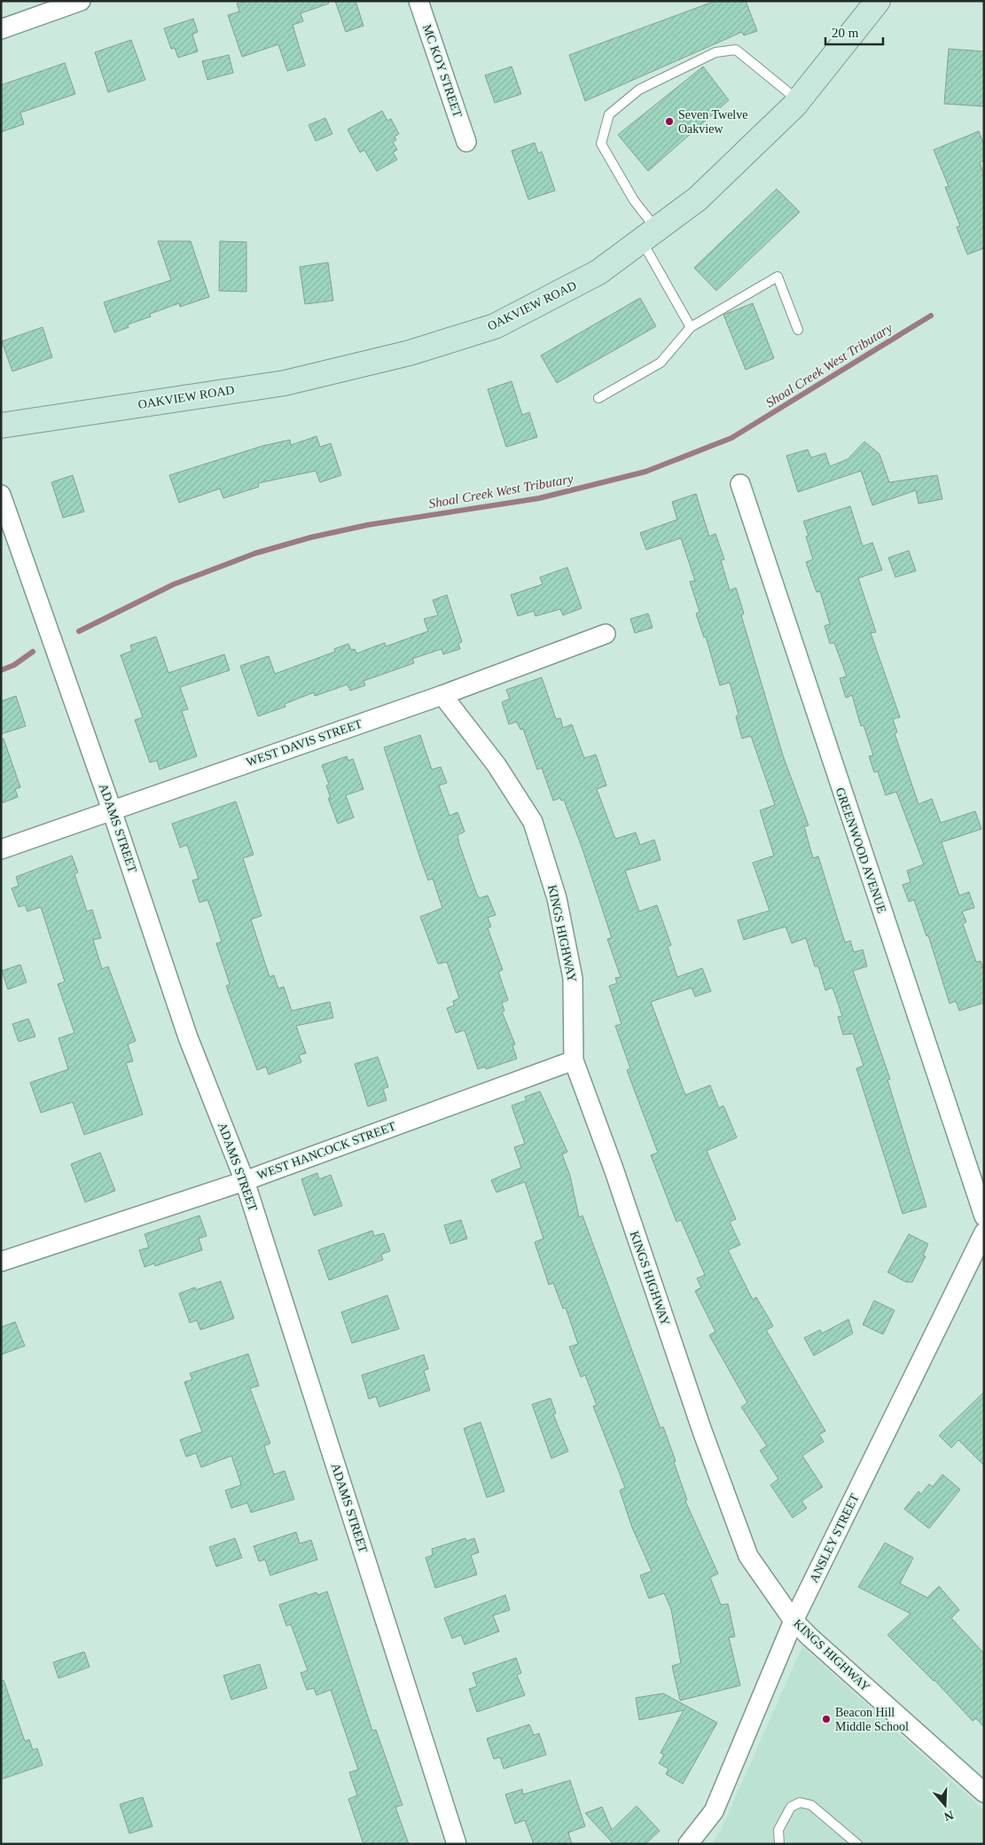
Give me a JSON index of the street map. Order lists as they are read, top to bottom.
{
  "streets": {
    "street": [
      "MC KOY STREET",
      "OAKVIEW ROAD",
      "WEST DAVIS STREET",
      "ADAMS STREET",
      "GREENWOOD AVENUE",
      "KINGS HIGHWAY",
      "WEST HANCOCK STREET",
      "ANSLEY STREET"
    ]
  },
  "crossings": [
    ["WEST DAVIS STREET", "ADAMS STREET"],
    ["WEST DAVIS STREET", "KINGS HIGHWAY"],
    ["ADAMS STREET", "WEST HANCOCK STREET"],
    ["KINGS HIGHWAY", "WEST HANCOCK STREET"],
    ["KINGS HIGHWAY", "ANSLEY STREET"]
  ],
  "water": ["Shoal Creek West Tributary"],
  "places": ["Seven Twelve Oakview", "Beacon Hill Middle School"],
  "scale_bar": "20 m",
  "north": "bottom"
}
